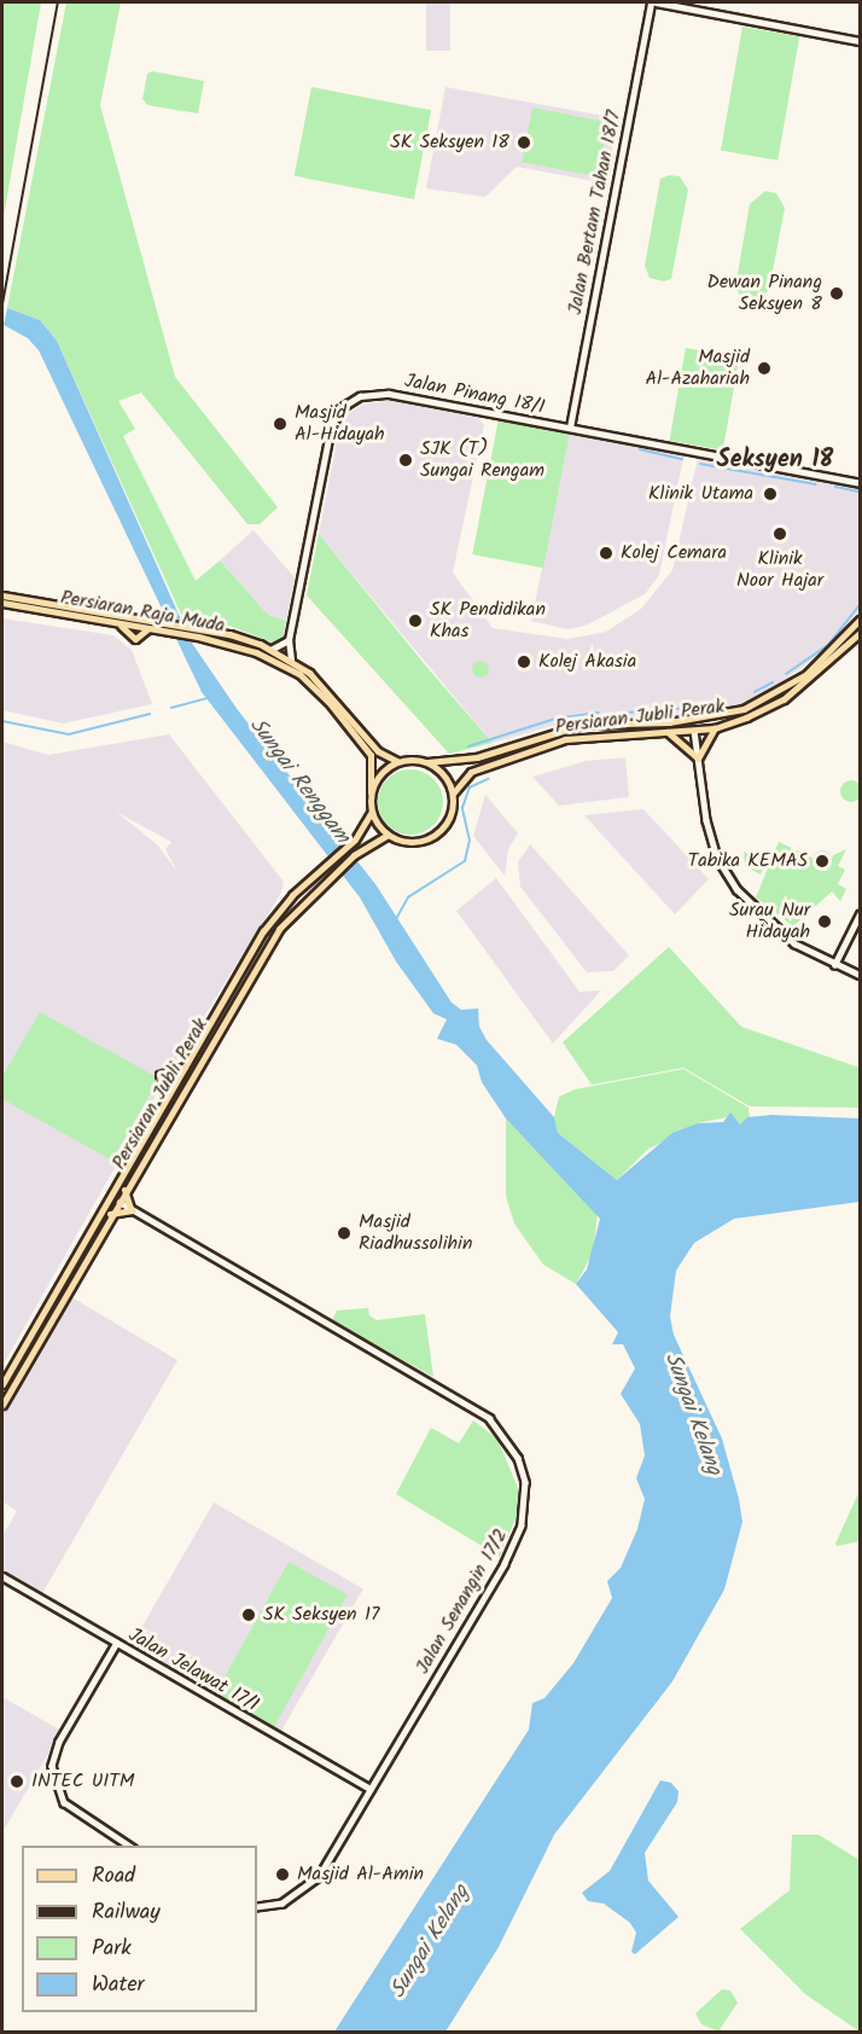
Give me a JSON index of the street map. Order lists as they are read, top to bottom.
{
  "streets": {
    "main road": ["Persiaran Raja Muda", "Persiaran Jubli Perak"],
    "street": [
      "Jalan Bertam Tahan 18/7",
      "Jalan Pinang 18/1",
      "Jalan Senangin 17/2",
      "Jalan Jelawat 17/1"
    ]
  },
  "crossings": [
    ["Jalan Bertam Tahan 18/7", "Jalan Pinang 18/1"],
    ["Jalan Pinang 18/1", "Persiaran Raja Muda"],
    ["Persiaran Raja Muda", "Persiaran Jubli Perak"],
    ["Persiaran Jubli Perak", "Jalan Senangin 17/2"],
    ["Jalan Senangin 17/2", "Jalan Jelawat 17/1"]
  ],
  "districts": ["Seksyen 18"],
  "water": ["Sungai Renggam", "Sungai Kelang"],
  "places": [
    "SK Seksyen 18",
    "Dewan Pinang Seksyen 8",
    "Masjid Al-Azahariah",
    "Masjid Al-Hidayah",
    "SJK (T) Sungai Rengam",
    "Klinik Utama",
    "Klinik Noor Hajar",
    "Kolej Cemara",
    "SK Pendidikan Khas",
    "Kolej Akasia",
    "Tabika KEMAS",
    "Surau Nur Hidayah",
    "Masjid Riadhussolihin",
    "SK Seksyen 17",
    "INTEC UITM",
    "Masjid Al-Amin"
  ],
  "legend": [
    "Road",
    "Railway",
    "Park",
    "Water"
  ]
}
